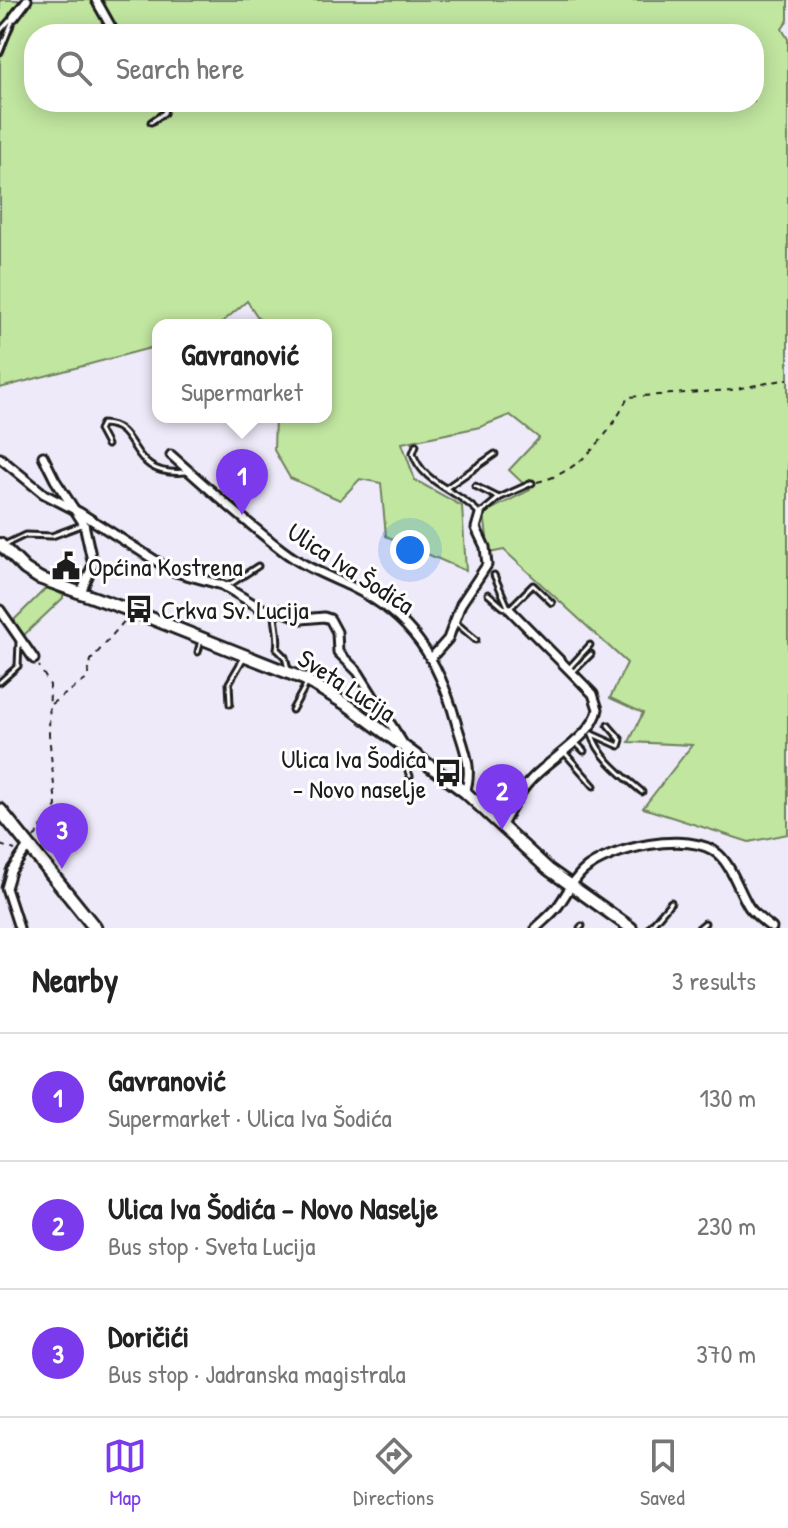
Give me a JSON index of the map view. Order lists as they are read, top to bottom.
{
  "streets": {
    "street": ["Ulica Iva Šodića", "Sveta Lucija"]
  },
  "crossings": [
    ["Ulica Iva Šodića", "Sveta Lucija"]
  ],
  "places": {
    "public building": ["Općina Kostrena"],
    "bus stop": ["Crkva Sv. Lucija", "Ulica Iva Šodića - Novo naselje"]
  },
  "page": {
    "search": "Search here",
    "popup": ["Gavranović", "Supermarket"],
    "pins": ["1", "2", "3"],
    "heading": ["Nearby", "3 results"],
    "list": [
      {
        "mark": "1",
        "name": "Gavranović",
        "note": "Supermarket · Ulica Iva Šodića",
        "value": "130 m"
      },
      {
        "mark": "2",
        "name": "Ulica Iva Šodića - Novo Naselje",
        "note": "Bus stop · Sveta Lucija",
        "value": "230 m"
      },
      {
        "mark": "3",
        "name": "Doričići",
        "note": "Bus stop · Jadranska magistrala",
        "value": "370 m"
      }
    ],
    "nav": ["Map", "Directions", "Saved"]
  }
}
